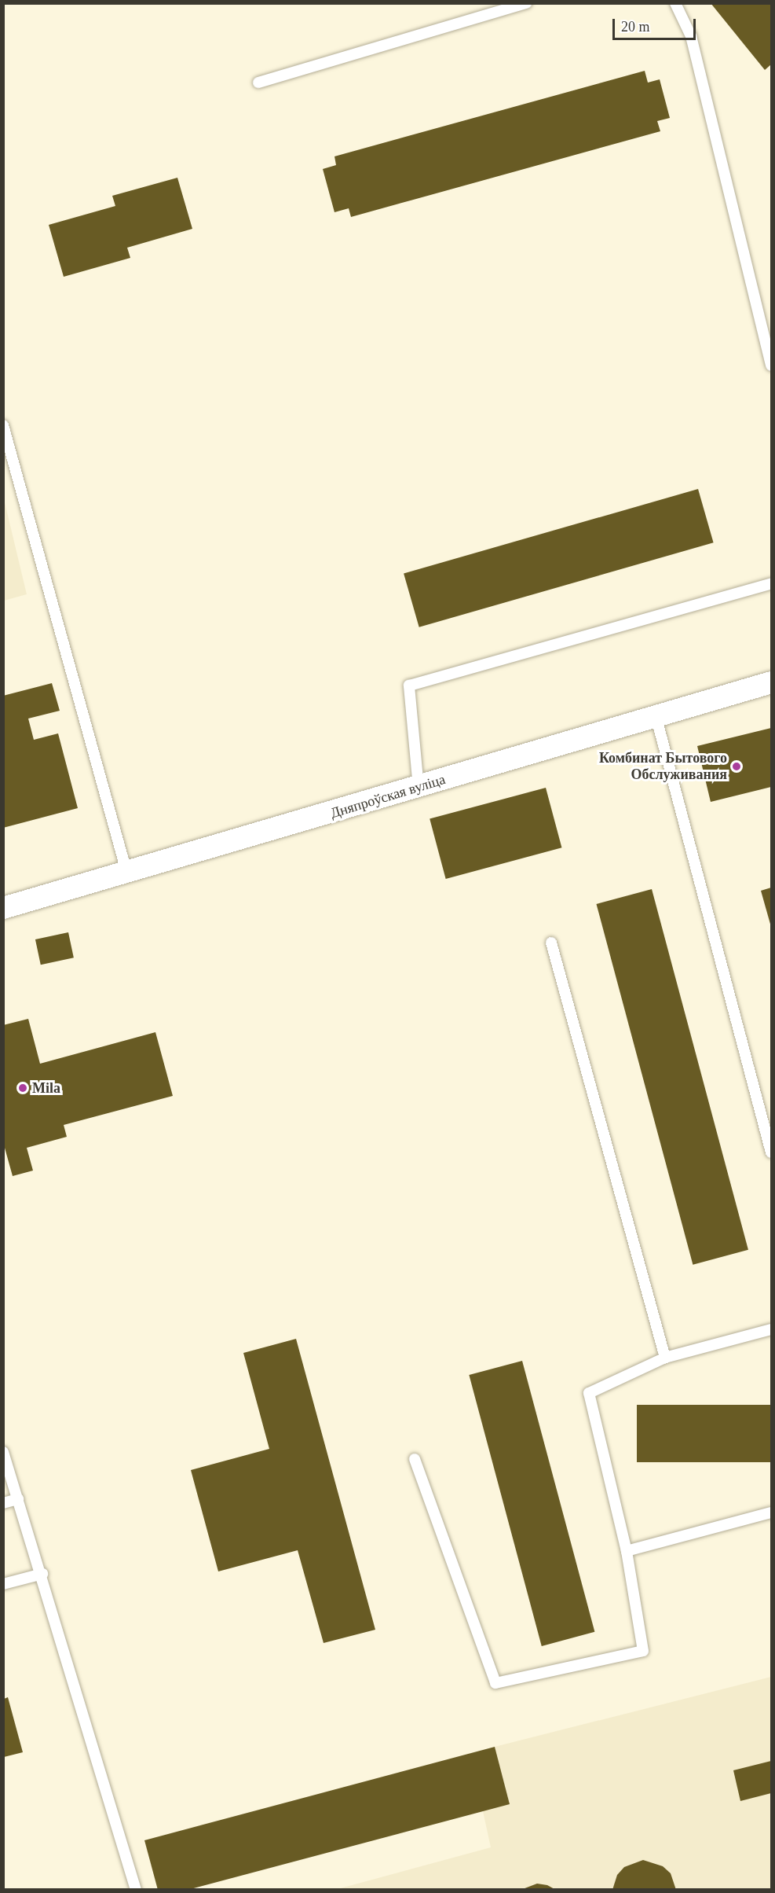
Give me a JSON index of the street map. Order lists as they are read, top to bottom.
{
  "streets": {
    "street": ["Дняпроўская вуліца"]
  },
  "places": ["Комбинат Бытового Обслуживания", "Mila"],
  "scale_bar": "20 m"
}
